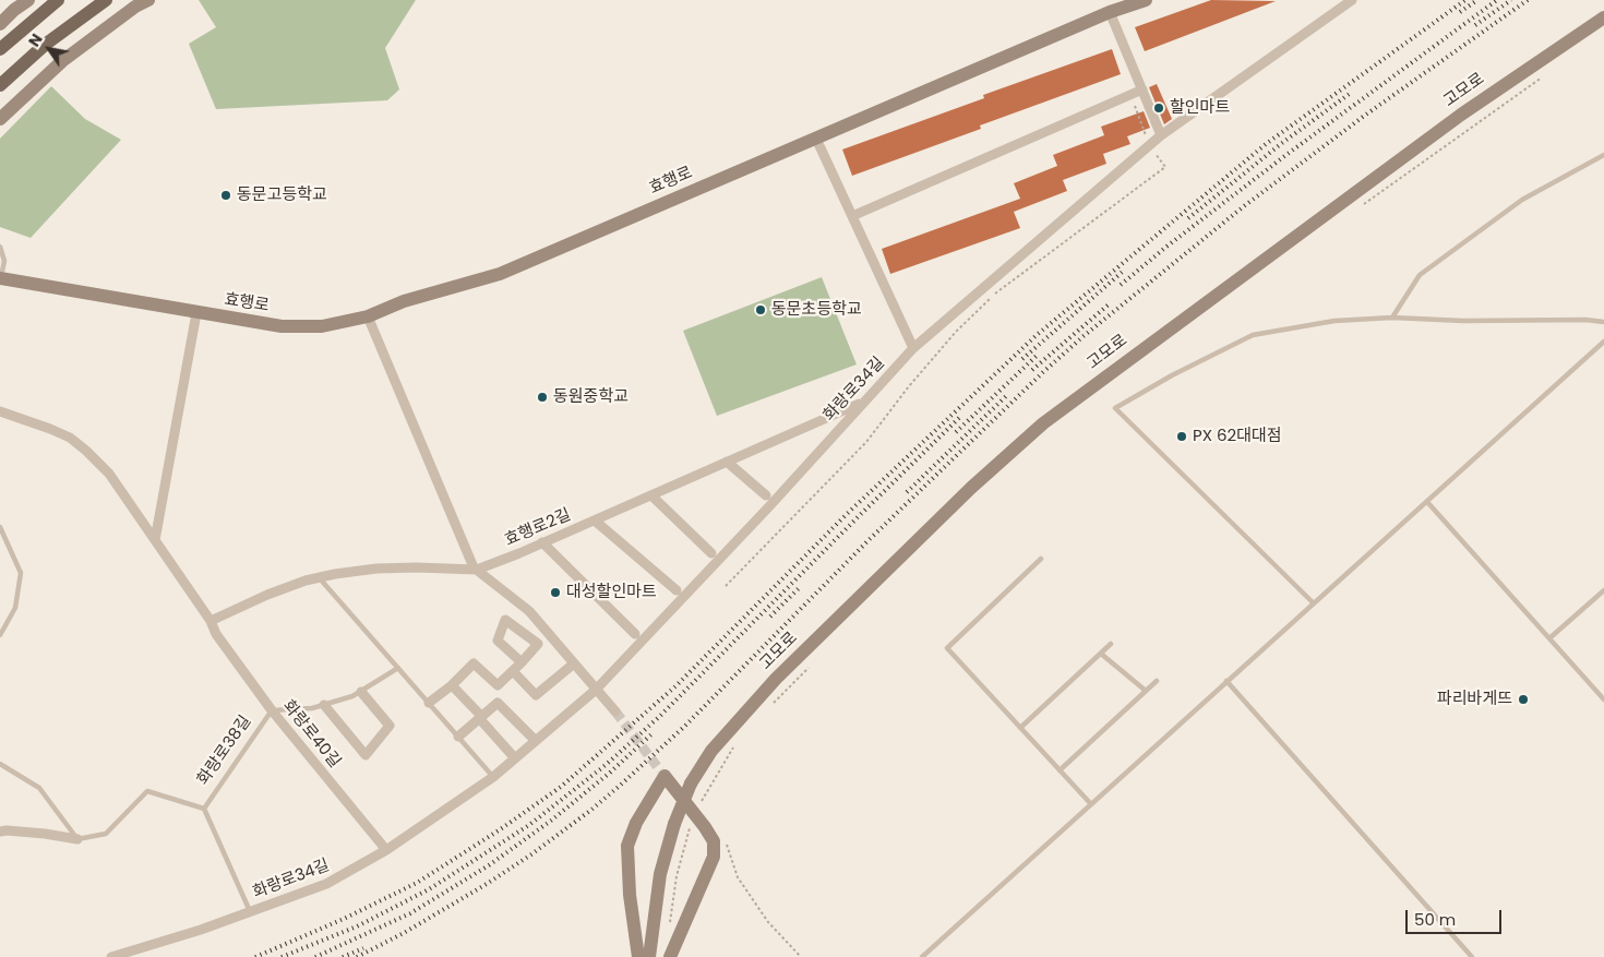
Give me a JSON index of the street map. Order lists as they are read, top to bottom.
{
  "streets": {
    "main road": ["고모로", "효행로"],
    "street": [
      "화랑로34길",
      "효행로2길",
      "화랑로40길",
      "화랑로38길"
    ]
  },
  "crossings": [
    ["화랑로34길", "효행로2길"],
    ["화랑로34길", "화랑로40길"],
    ["화랑로34길", "화랑로38길"],
    ["효행로2길", "화랑로40길"],
    ["화랑로40길", "화랑로38길"]
  ],
  "places": [
    "할인마트",
    "동문고등학교",
    "동문초등학교",
    "동원중학교",
    "PX 62대대점",
    "대성할인마트",
    "파리바게뜨"
  ],
  "scale_bar": "50 m",
  "north": "top left"
}
